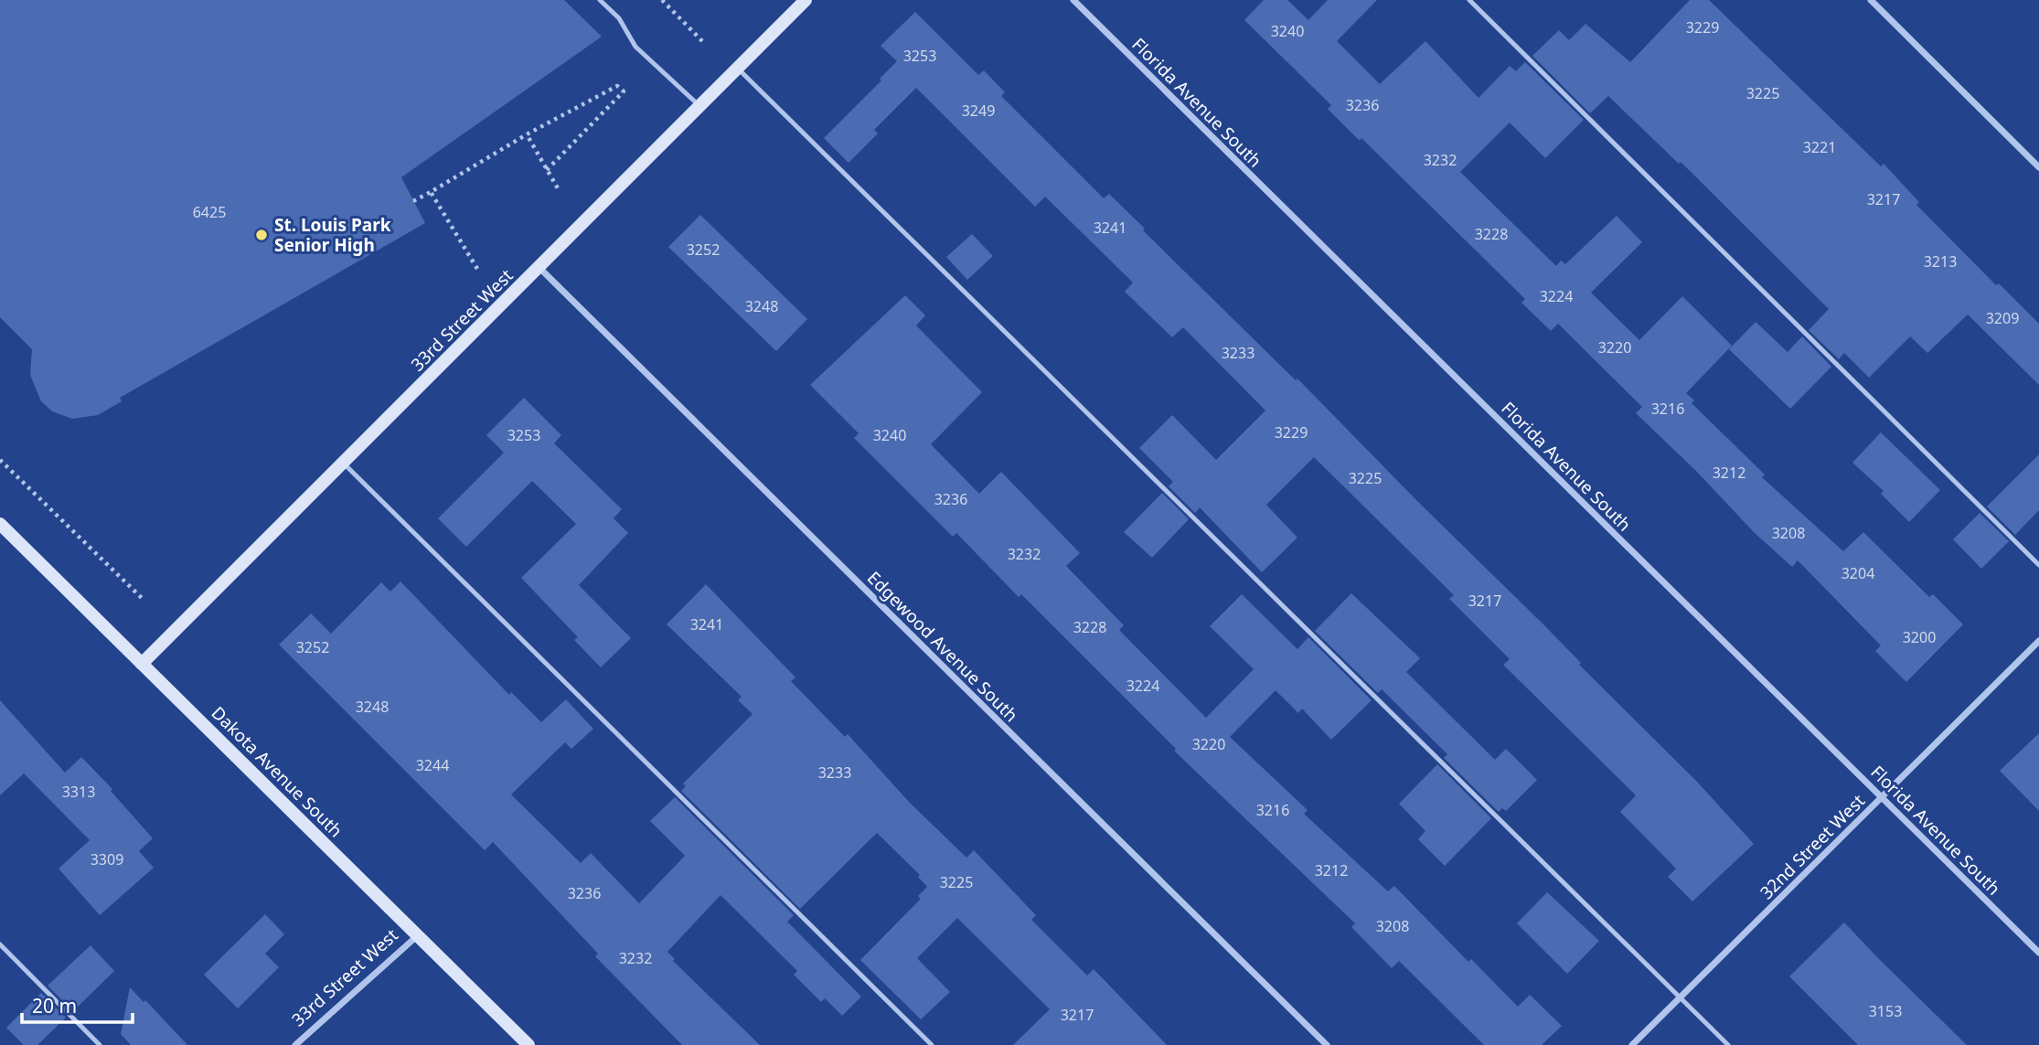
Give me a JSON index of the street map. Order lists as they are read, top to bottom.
{
  "streets": {
    "street": [
      "Florida Avenue South",
      "33rd Street West",
      "Edgewood Avenue South",
      "Dakota Avenue South",
      "32nd Street West"
    ]
  },
  "crossings": [
    ["Florida Avenue South", "32nd Street West"],
    ["33rd Street West", "Edgewood Avenue South"],
    ["33rd Street West", "Dakota Avenue South"]
  ],
  "places": ["St. Louis Park Senior High"],
  "house_numbers": [
    "3229",
    "3240",
    "3253",
    "3225",
    "3236",
    "3249",
    "3221",
    "3232",
    "3217",
    "6425",
    "3241",
    "3228",
    "3252",
    "3213",
    "3224",
    "3248",
    "3209",
    "3220",
    "3233",
    "3216",
    "3229",
    "3253",
    "3240",
    "3212",
    "3225",
    "3236",
    "3208",
    "3232",
    "3204",
    "3217",
    "3241",
    "3228",
    "3200",
    "3252",
    "3224",
    "3248",
    "3220",
    "3244",
    "3233",
    "3313",
    "3216",
    "3309",
    "3212",
    "3225",
    "3236",
    "3208",
    "3232",
    "3153",
    "3217"
  ],
  "scale_bar": "20 m"
}
